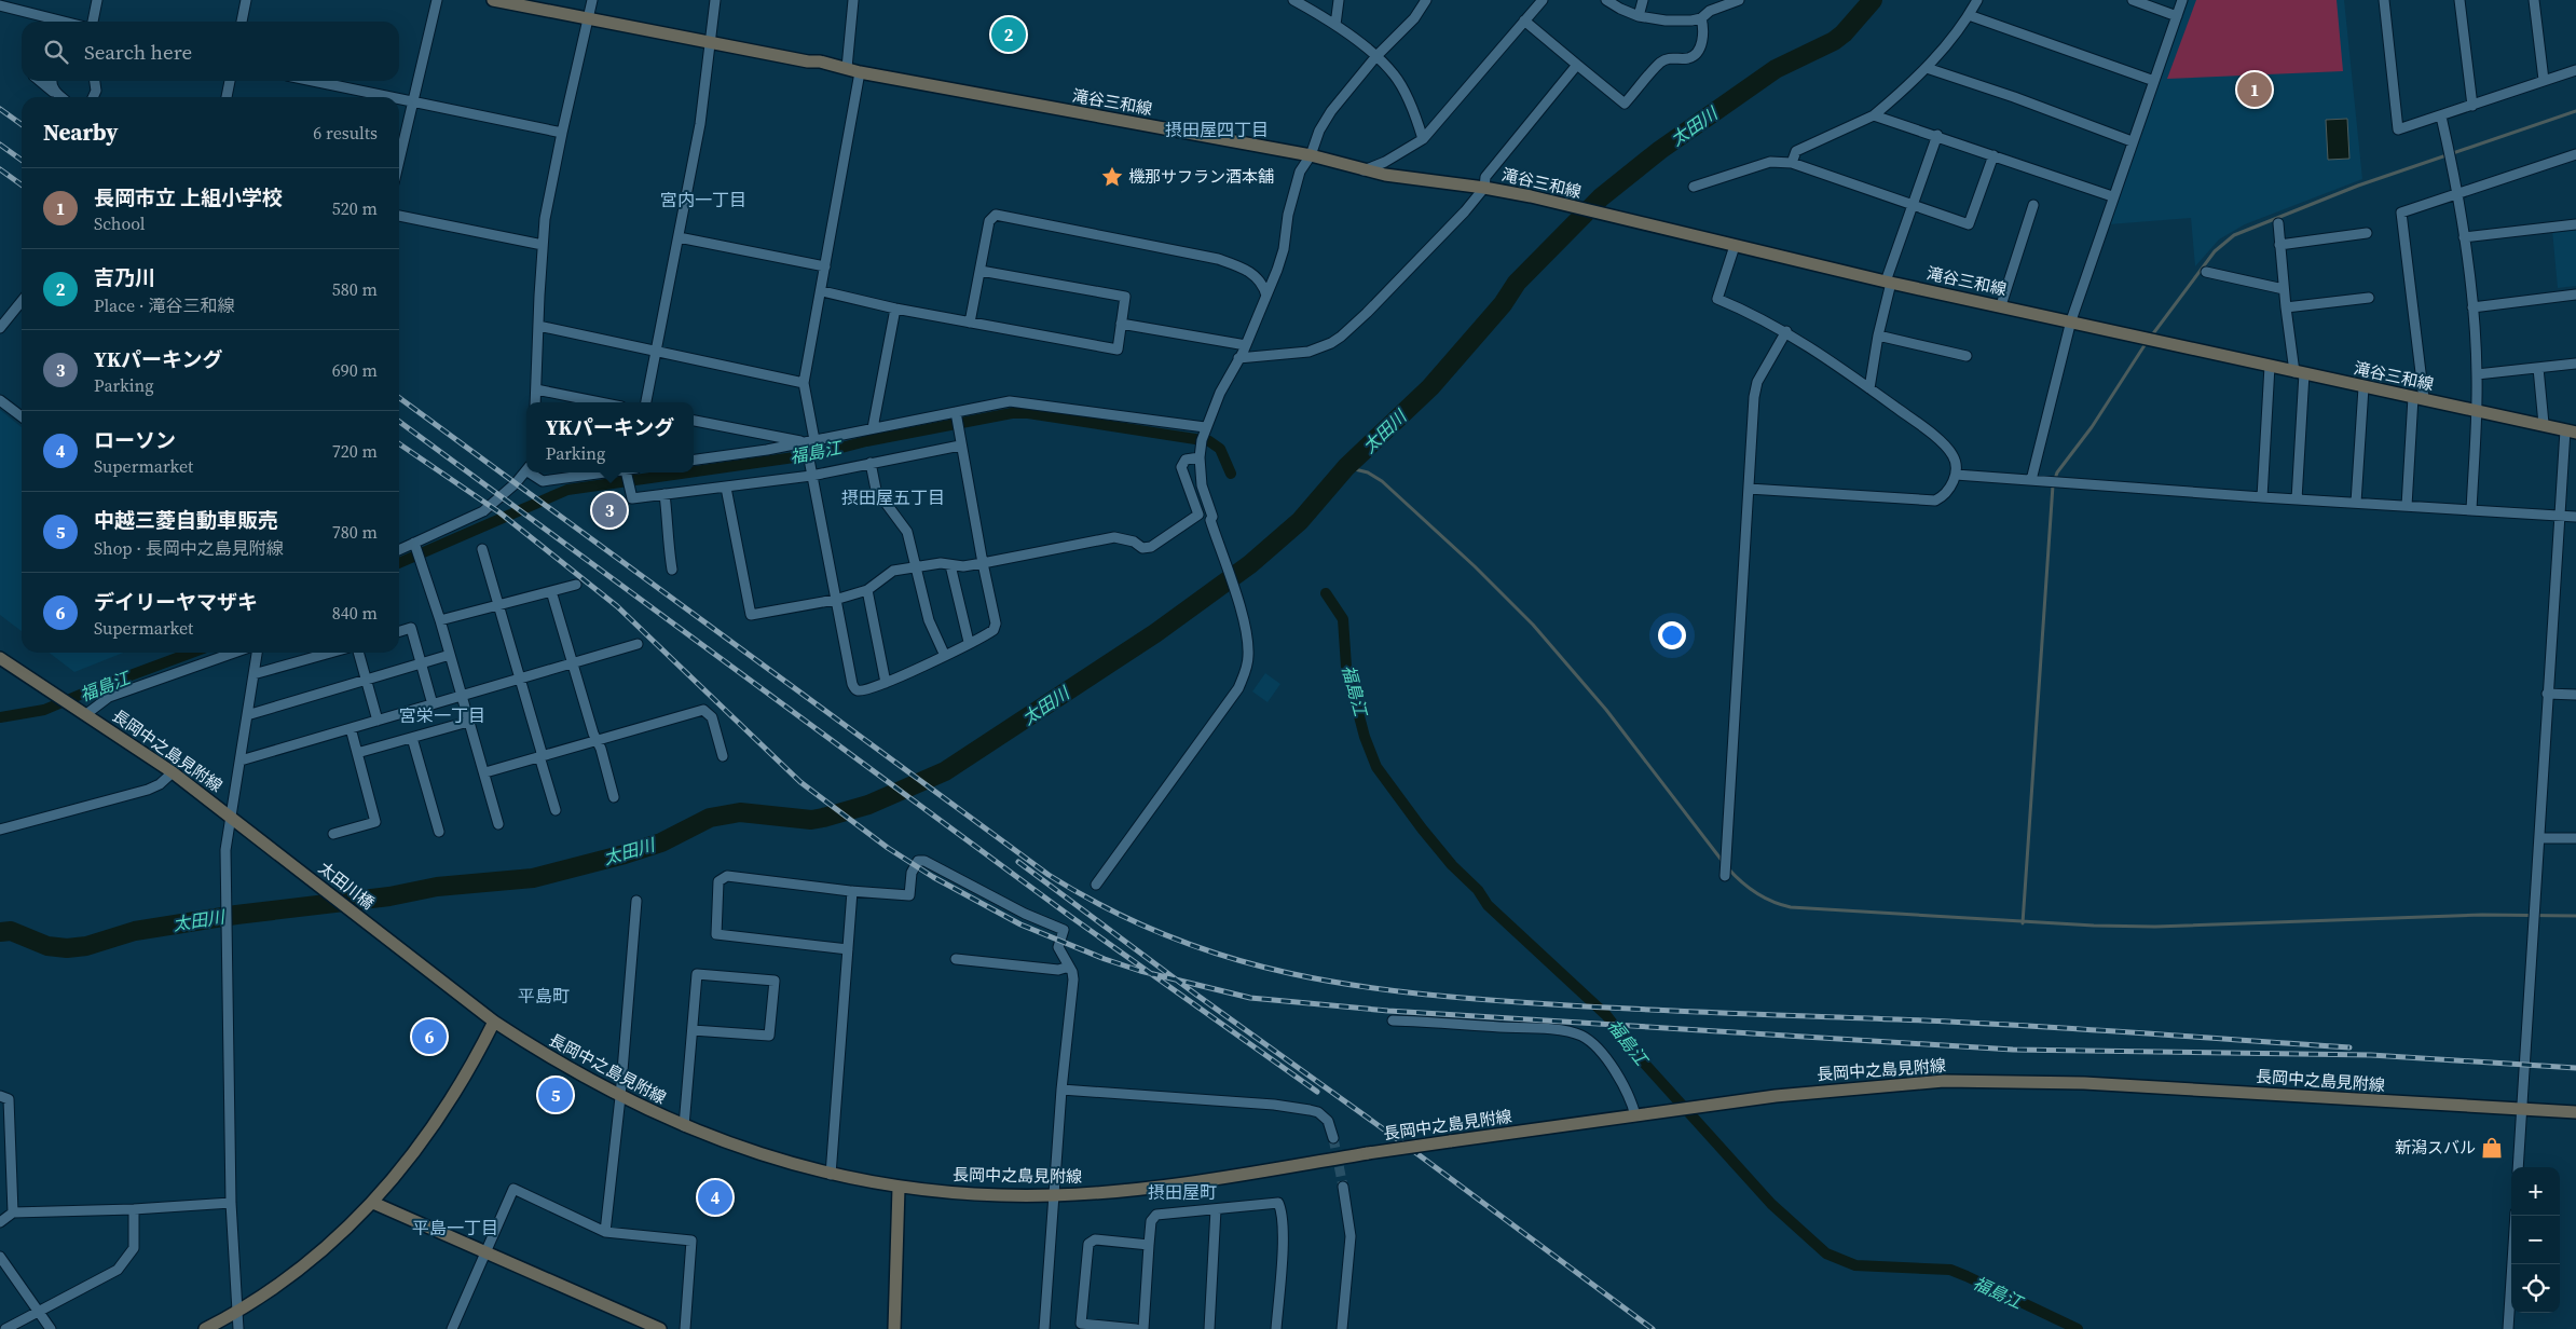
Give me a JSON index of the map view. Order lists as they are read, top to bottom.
{
  "streets": {
    "main road": ["滝谷三和線", "長岡中之島見附線", "太田川橋"]
  },
  "crossings": [
    ["長岡中之島見附線", "太田川橋"]
  ],
  "districts": [
    "摂田屋四丁目",
    "宮内一丁目",
    "摂田屋五丁目",
    "宮栄一丁目",
    "平島町",
    "摂田屋町",
    "平島一丁目"
  ],
  "water": ["太田川", "福島江"],
  "places": {
    "place": ["機那サフラン酒本舗"],
    "shop": ["新潟スバル"]
  },
  "page": {
    "pins": [
      "2",
      "1",
      "3",
      "6",
      "5",
      "4"
    ],
    "search": "Search here",
    "heading": ["Nearby", "6 results"],
    "list": [
      {
        "mark": "1",
        "name": "長岡市立 上組小学校",
        "note": "School",
        "value": "520 m"
      },
      {
        "mark": "2",
        "name": "吉乃川",
        "note": "Place · 滝谷三和線",
        "value": "580 m"
      },
      {
        "mark": "3",
        "name": "YKパーキング",
        "note": "Parking",
        "value": "690 m"
      },
      {
        "mark": "4",
        "name": "ローソン",
        "note": "Supermarket",
        "value": "720 m"
      },
      {
        "mark": "5",
        "name": "中越三菱自動車販売",
        "note": "Shop · 長岡中之島見附線",
        "value": "780 m"
      },
      {
        "mark": "6",
        "name": "デイリーヤマザキ",
        "note": "Supermarket",
        "value": "840 m"
      }
    ],
    "popup": ["YKパーキング", "Parking"],
    "map_buttons": ["+", "−"]
  }
}
